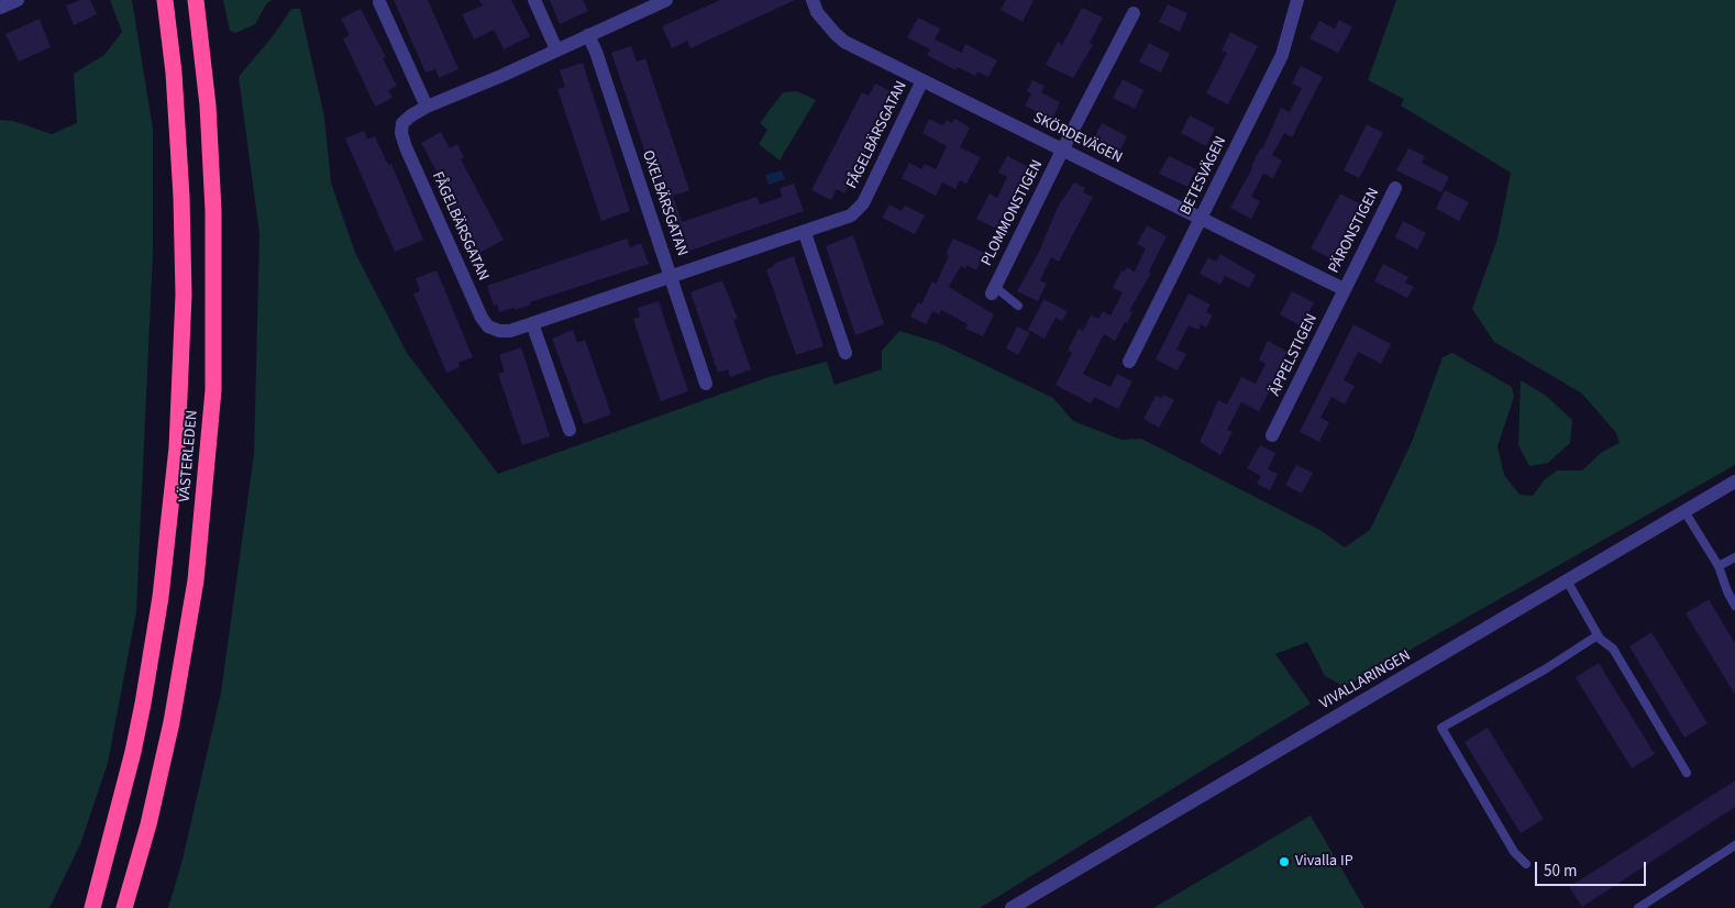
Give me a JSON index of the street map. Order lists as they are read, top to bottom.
{
  "streets": {
    "highway": ["VÄSTERLEDEN"],
    "street": [
      "FÅGELBÄRSGATAN",
      "SKÖRDEVÄGEN",
      "BETESVÄGEN",
      "OXELBÄRSGATAN",
      "PLOMMONSTIGEN",
      "PÄRONSTIGEN",
      "ÄPPELSTIGEN",
      "VIVALLARINGEN"
    ]
  },
  "crossings": [
    ["FÅGELBÄRSGATAN", "SKÖRDEVÄGEN"],
    ["FÅGELBÄRSGATAN", "OXELBÄRSGATAN"],
    ["SKÖRDEVÄGEN", "BETESVÄGEN"],
    ["SKÖRDEVÄGEN", "PLOMMONSTIGEN"],
    ["SKÖRDEVÄGEN", "PÄRONSTIGEN"],
    ["SKÖRDEVÄGEN", "ÄPPELSTIGEN"],
    ["PÄRONSTIGEN", "ÄPPELSTIGEN"]
  ],
  "places": ["Vivalla IP"],
  "scale_bar": "50 m"
}
